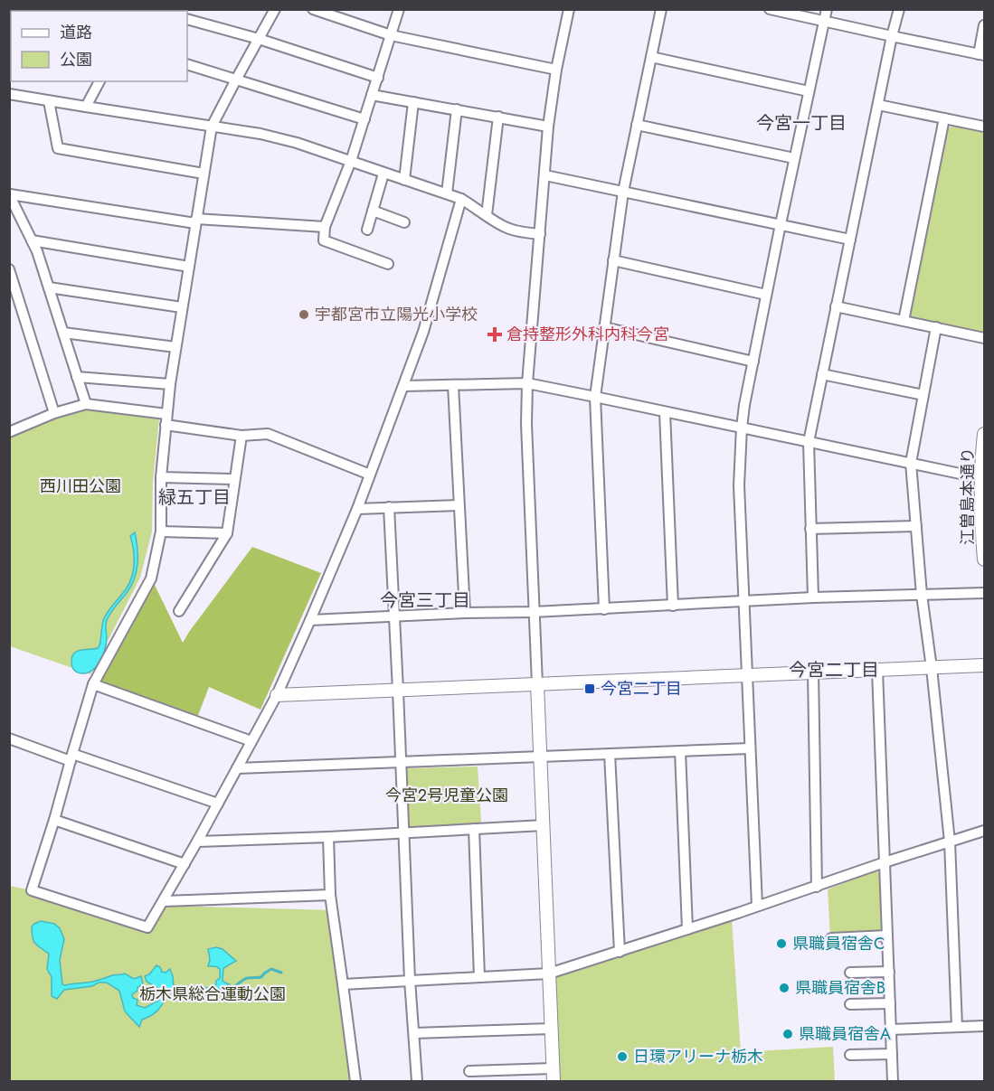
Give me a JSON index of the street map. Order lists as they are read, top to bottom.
{
  "streets": {
    "street": ["江曽島本通り"]
  },
  "districts": [
    "今宮一丁目",
    "緑五丁目",
    "今宮三丁目",
    "今宮二丁目"
  ],
  "parks": ["西川田公園", "今宮2号児童公園", "栃木県総合運動公園"],
  "places": {
    "other": [
      "宇都宮市立陽光小学校",
      "県職員宿舎C",
      "県職員宿舎B",
      "県職員宿舎A",
      "日環アリーナ栃木"
    ],
    "health": ["倉持整形外科内科今宮"],
    "transit": ["今宮二丁目"]
  },
  "legend": ["道路", "公園"]
}
